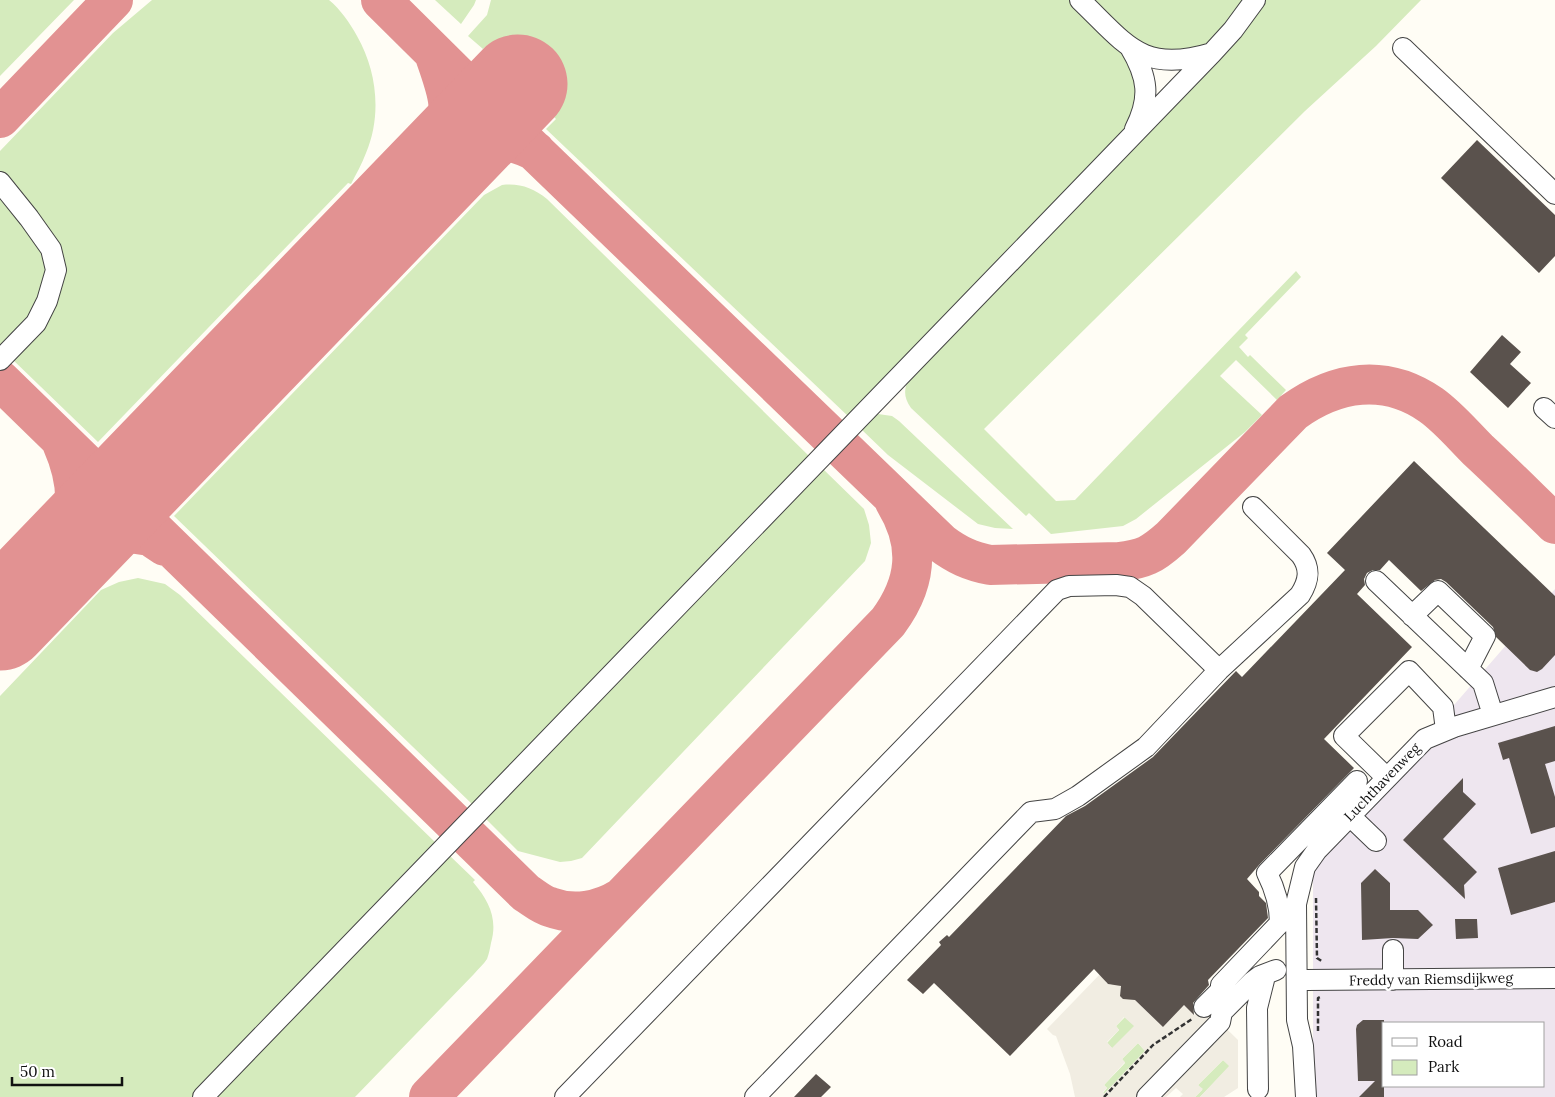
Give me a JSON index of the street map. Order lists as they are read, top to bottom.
{
  "streets": {
    "street": ["Luchthavenweg", "Freddy van Riemsdijkweg"]
  },
  "crossings": [
    ["Luchthavenweg", "Freddy van Riemsdijkweg"]
  ],
  "legend": ["Road", "Park"],
  "scale_bar": "50 m"
}
